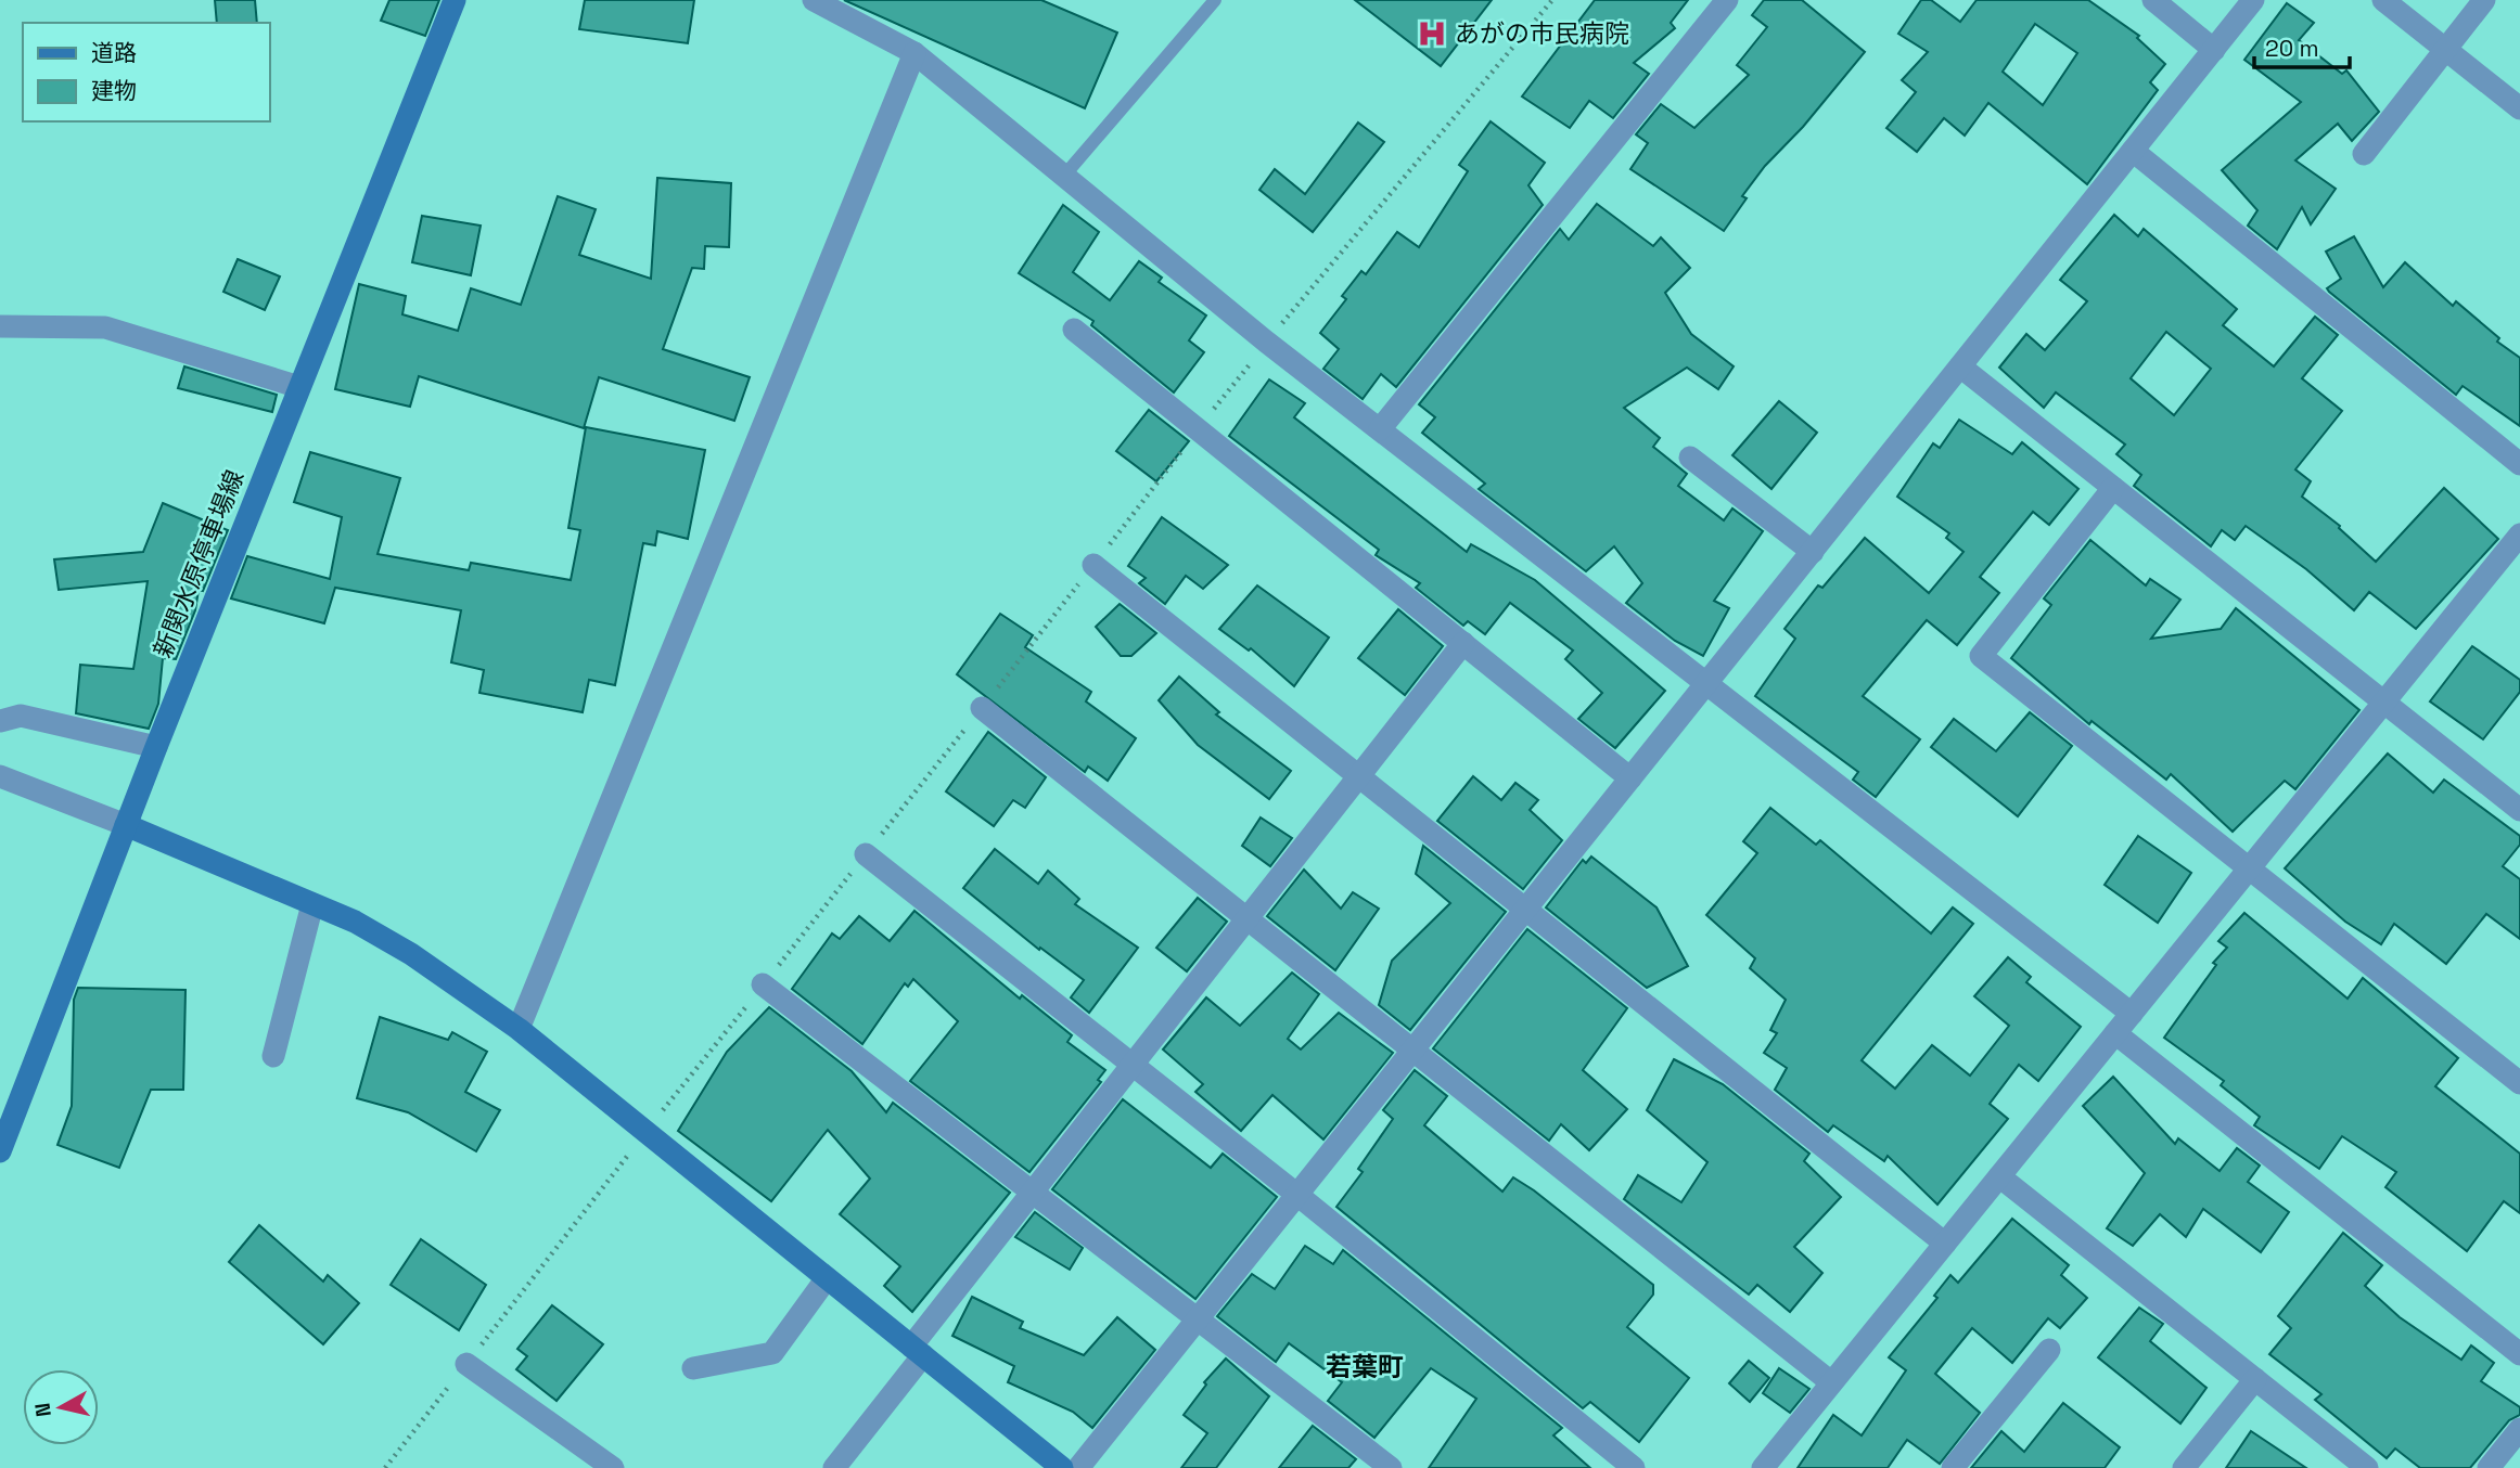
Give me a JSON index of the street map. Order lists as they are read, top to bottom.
{
  "streets": {
    "main road": ["新関水原停車場線"]
  },
  "districts": ["若葉町"],
  "places": {
    "hospital": ["あがの市民病院"]
  },
  "legend": ["道路", "建物"],
  "scale_bar": "20 m",
  "north": "left"
}
